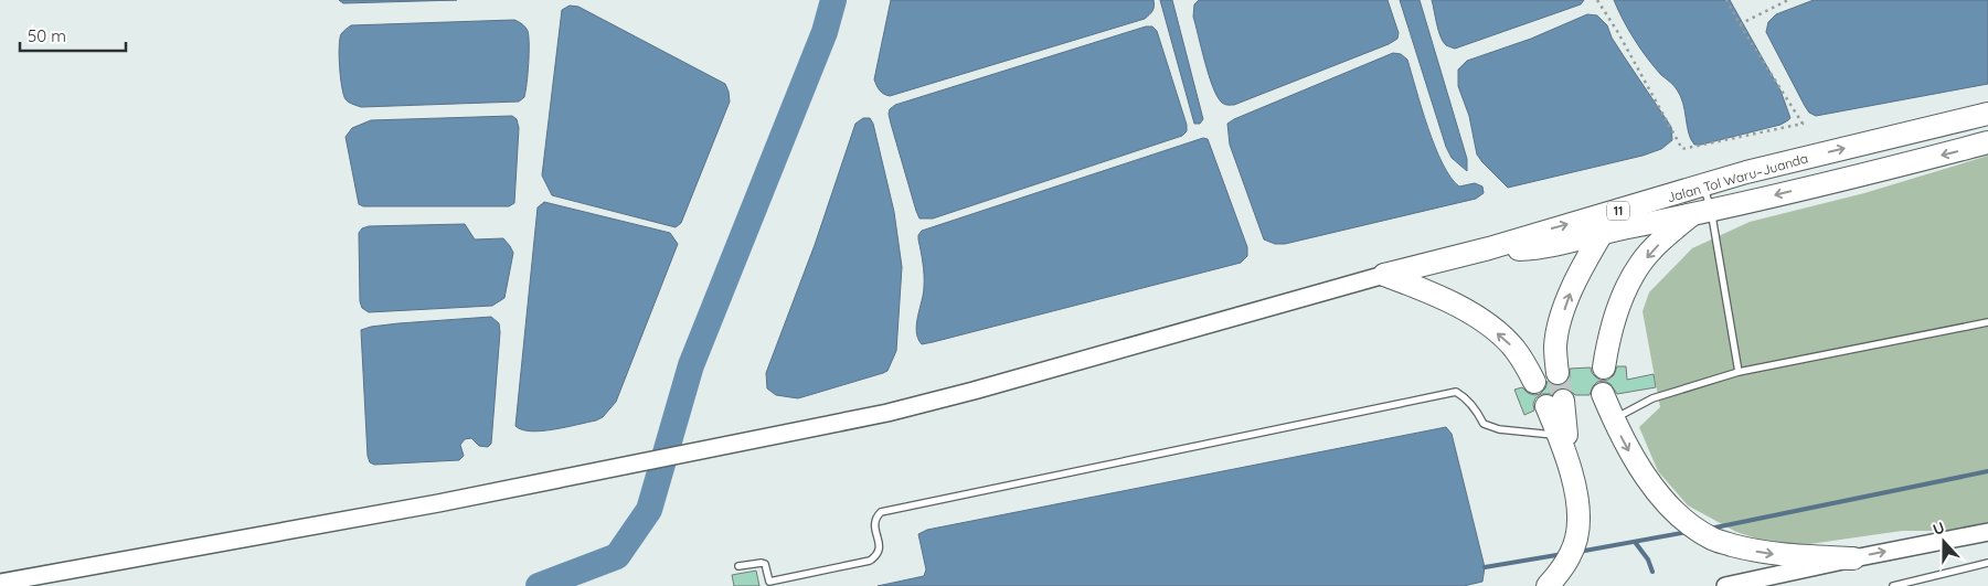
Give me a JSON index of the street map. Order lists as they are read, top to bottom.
{
  "streets": {
    "highway": ["Jalan Tol Waru–Juanda", "11"]
  },
  "scale_bar": "50 m",
  "north": "top"
}
